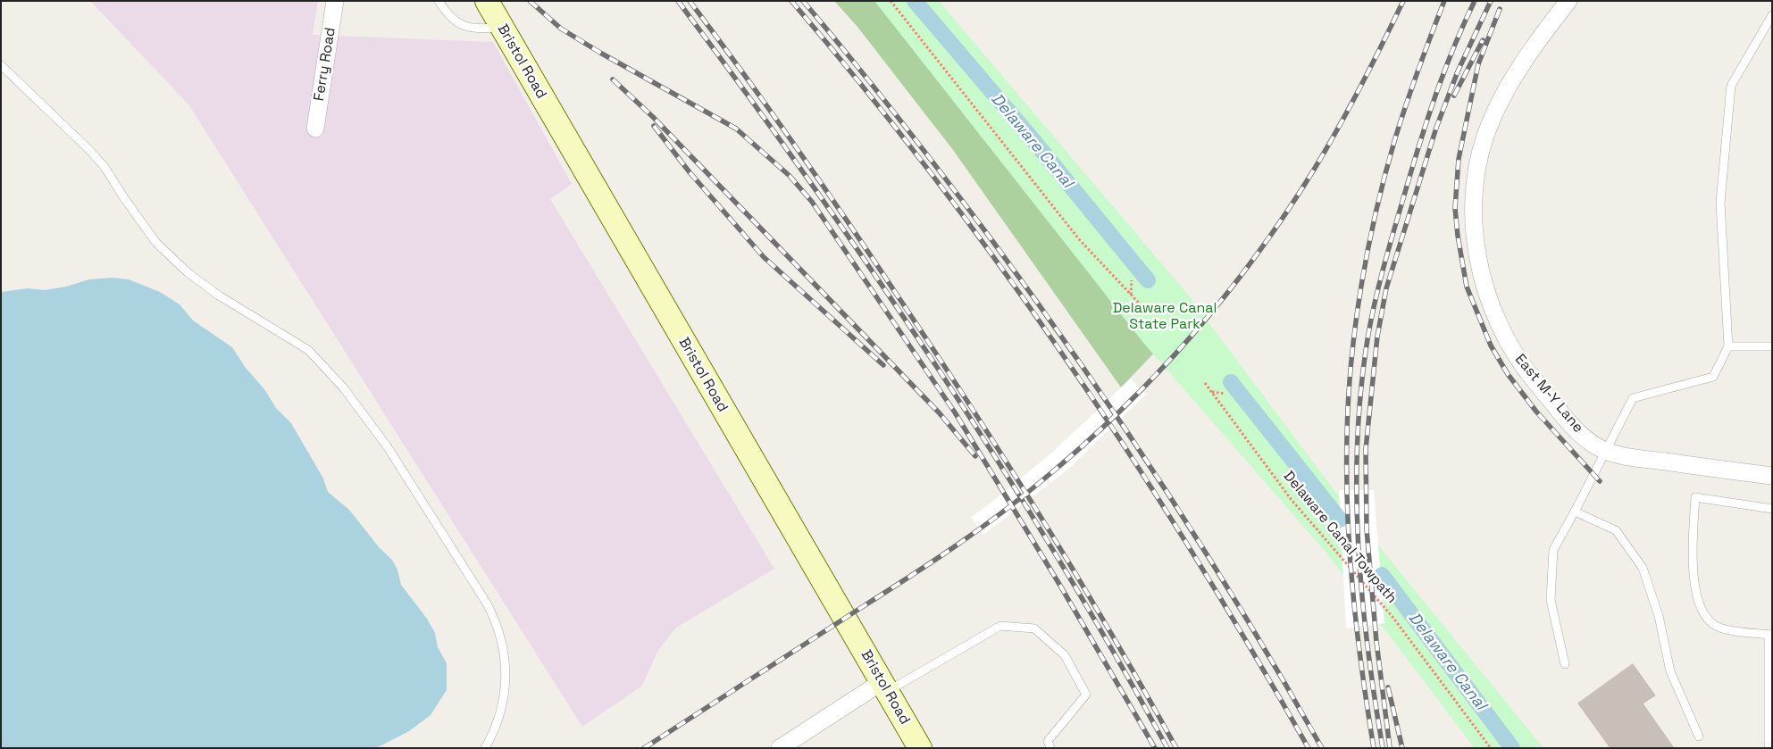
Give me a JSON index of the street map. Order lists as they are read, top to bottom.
{
  "streets": {
    "main road": ["Bristol Road"],
    "street": ["Ferry Road", "East M-Y Lane"],
    "path": ["Delaware Canal Towpath"]
  },
  "water": ["Delaware Canal"],
  "parks": ["Delaware Canal State Park"]
}
